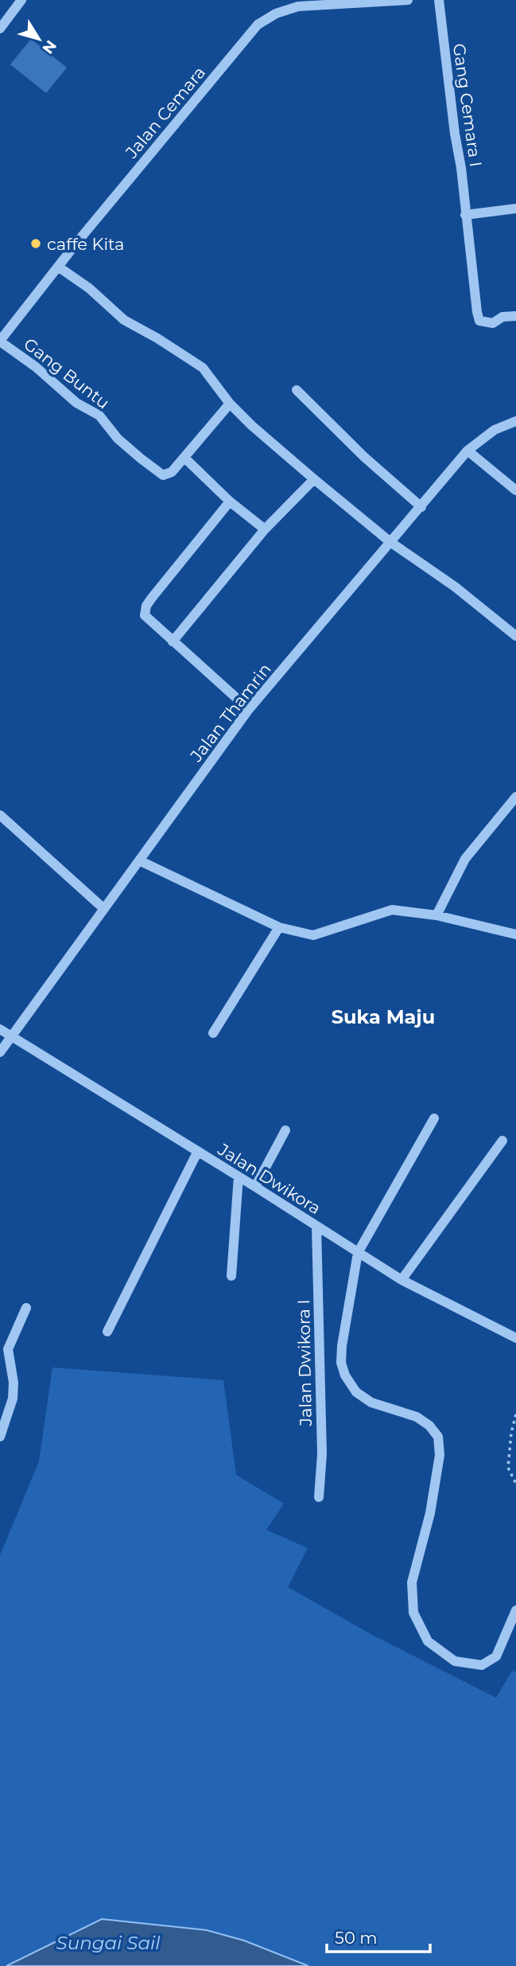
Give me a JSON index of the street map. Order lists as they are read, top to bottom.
{
  "streets": {
    "street": [
      "Gang Cemara I",
      "Jalan Cemara",
      "Gang Buntu",
      "Jalan Thamrin",
      "Jalan Dwikora",
      "Jalan Dwikora I"
    ]
  },
  "crossings": [
    ["Jalan Cemara", "Gang Buntu"],
    ["Jalan Thamrin", "Jalan Dwikora"],
    ["Jalan Dwikora", "Jalan Dwikora I"]
  ],
  "districts": ["Suka Maju"],
  "water": ["Sungai Sail"],
  "places": ["caffe Kita"],
  "scale_bar": "50 m",
  "north": "bottom right"
}
